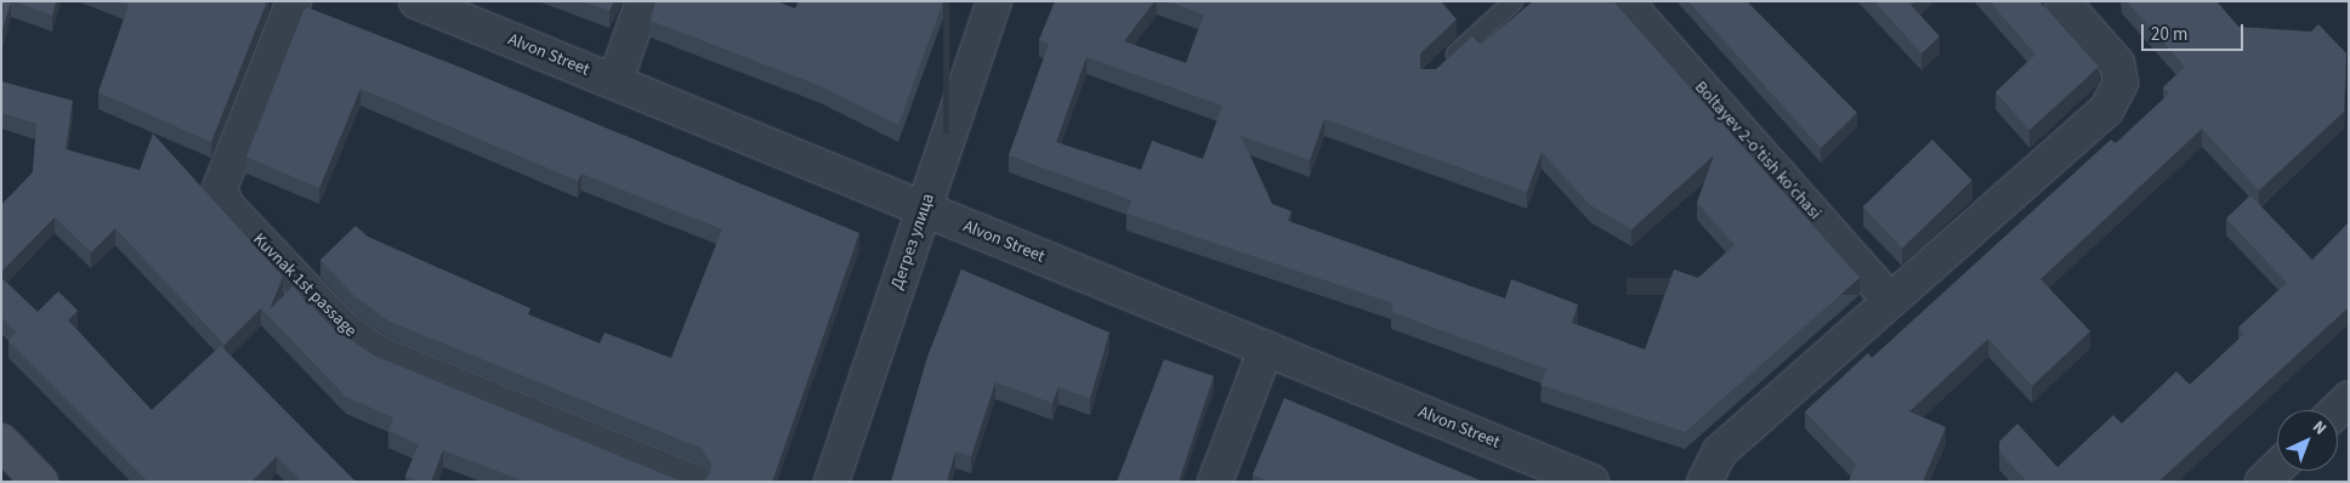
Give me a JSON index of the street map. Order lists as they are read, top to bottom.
{
  "streets": {
    "street": [
      "Alvon Street",
      "Boltayev 2-o'tish ko'chasi",
      "Дегрез улица",
      "Kuvnak 1st passage"
    ]
  },
  "crossings": [
    ["Alvon Street", "Дегрез улица"]
  ],
  "scale_bar": "20 m",
  "north": "top right"
}
